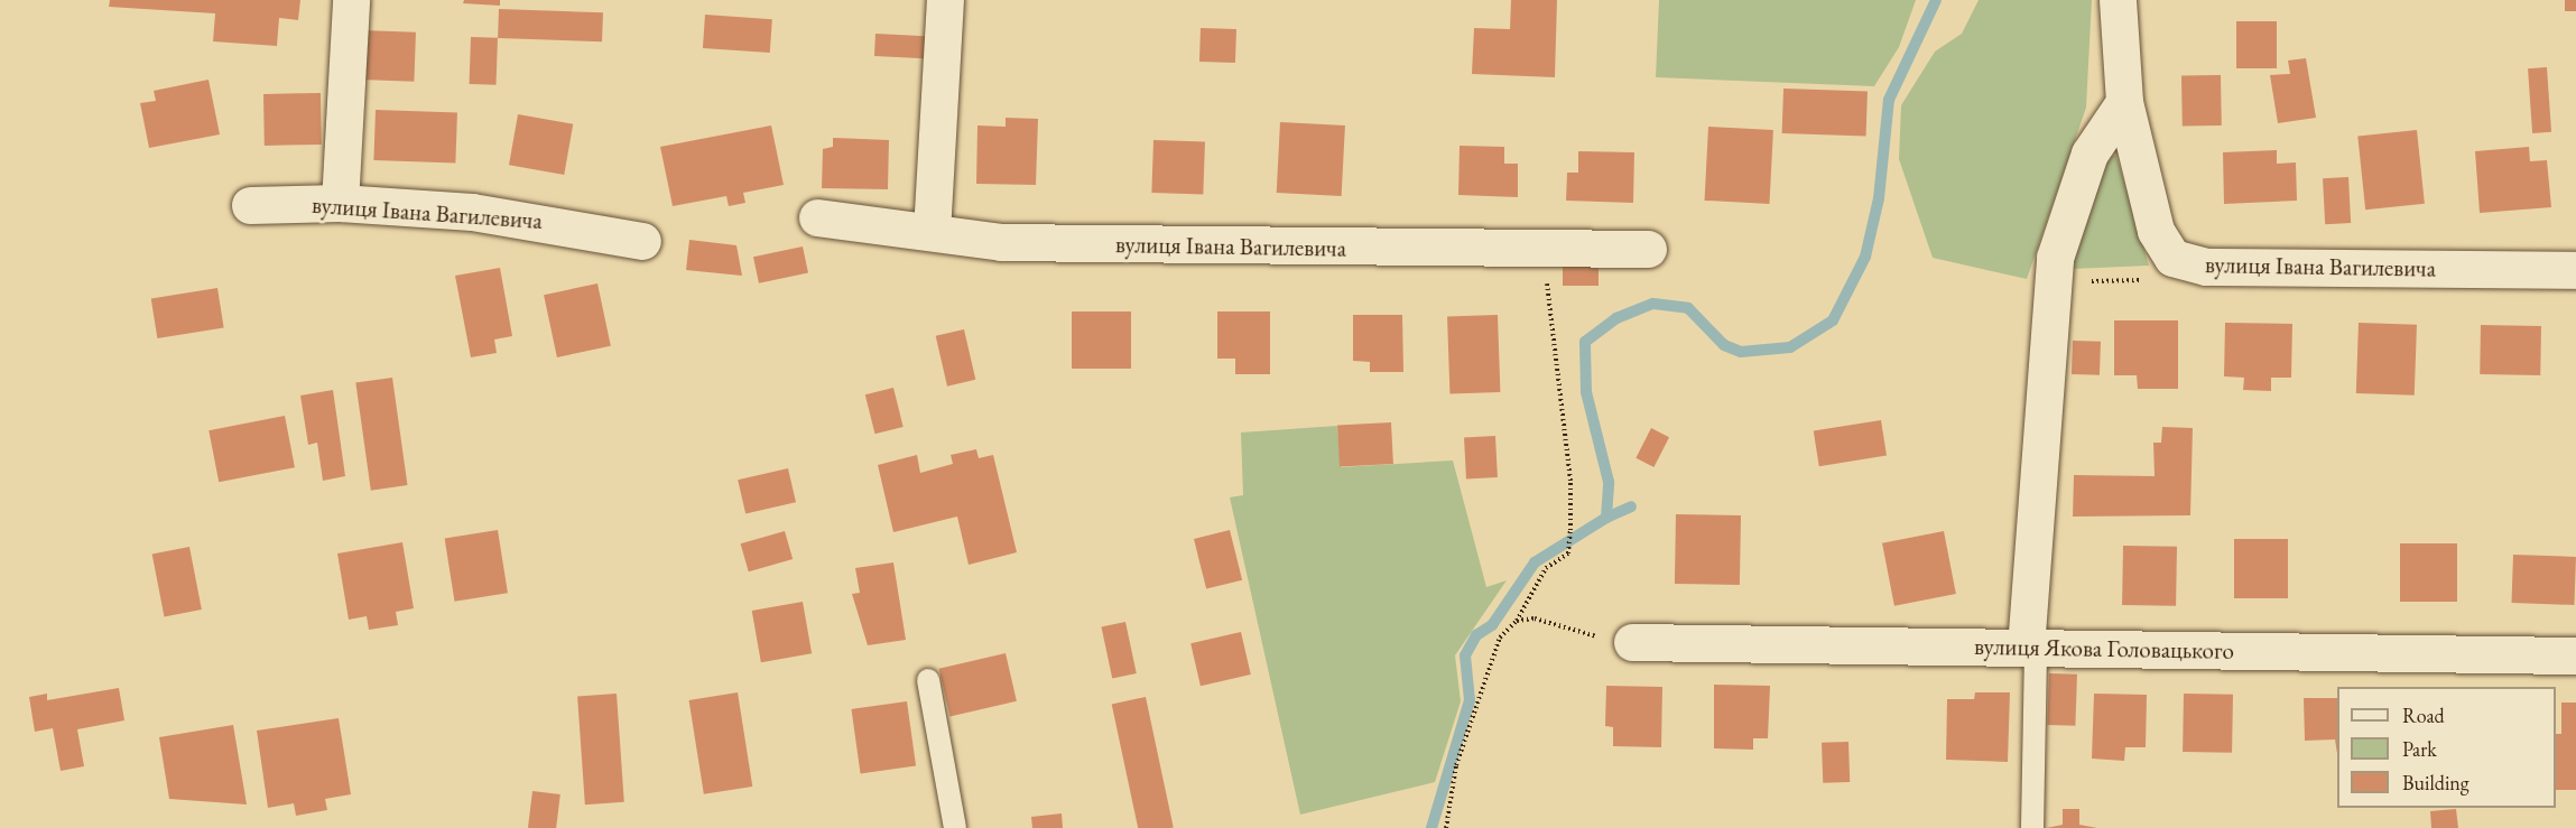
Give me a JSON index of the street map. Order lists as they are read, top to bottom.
{
  "streets": {
    "street": ["вулиця Івана Вагилевича", "вулиця Якова Головацького"]
  },
  "legend": ["Road", "Park", "Building"]
}
